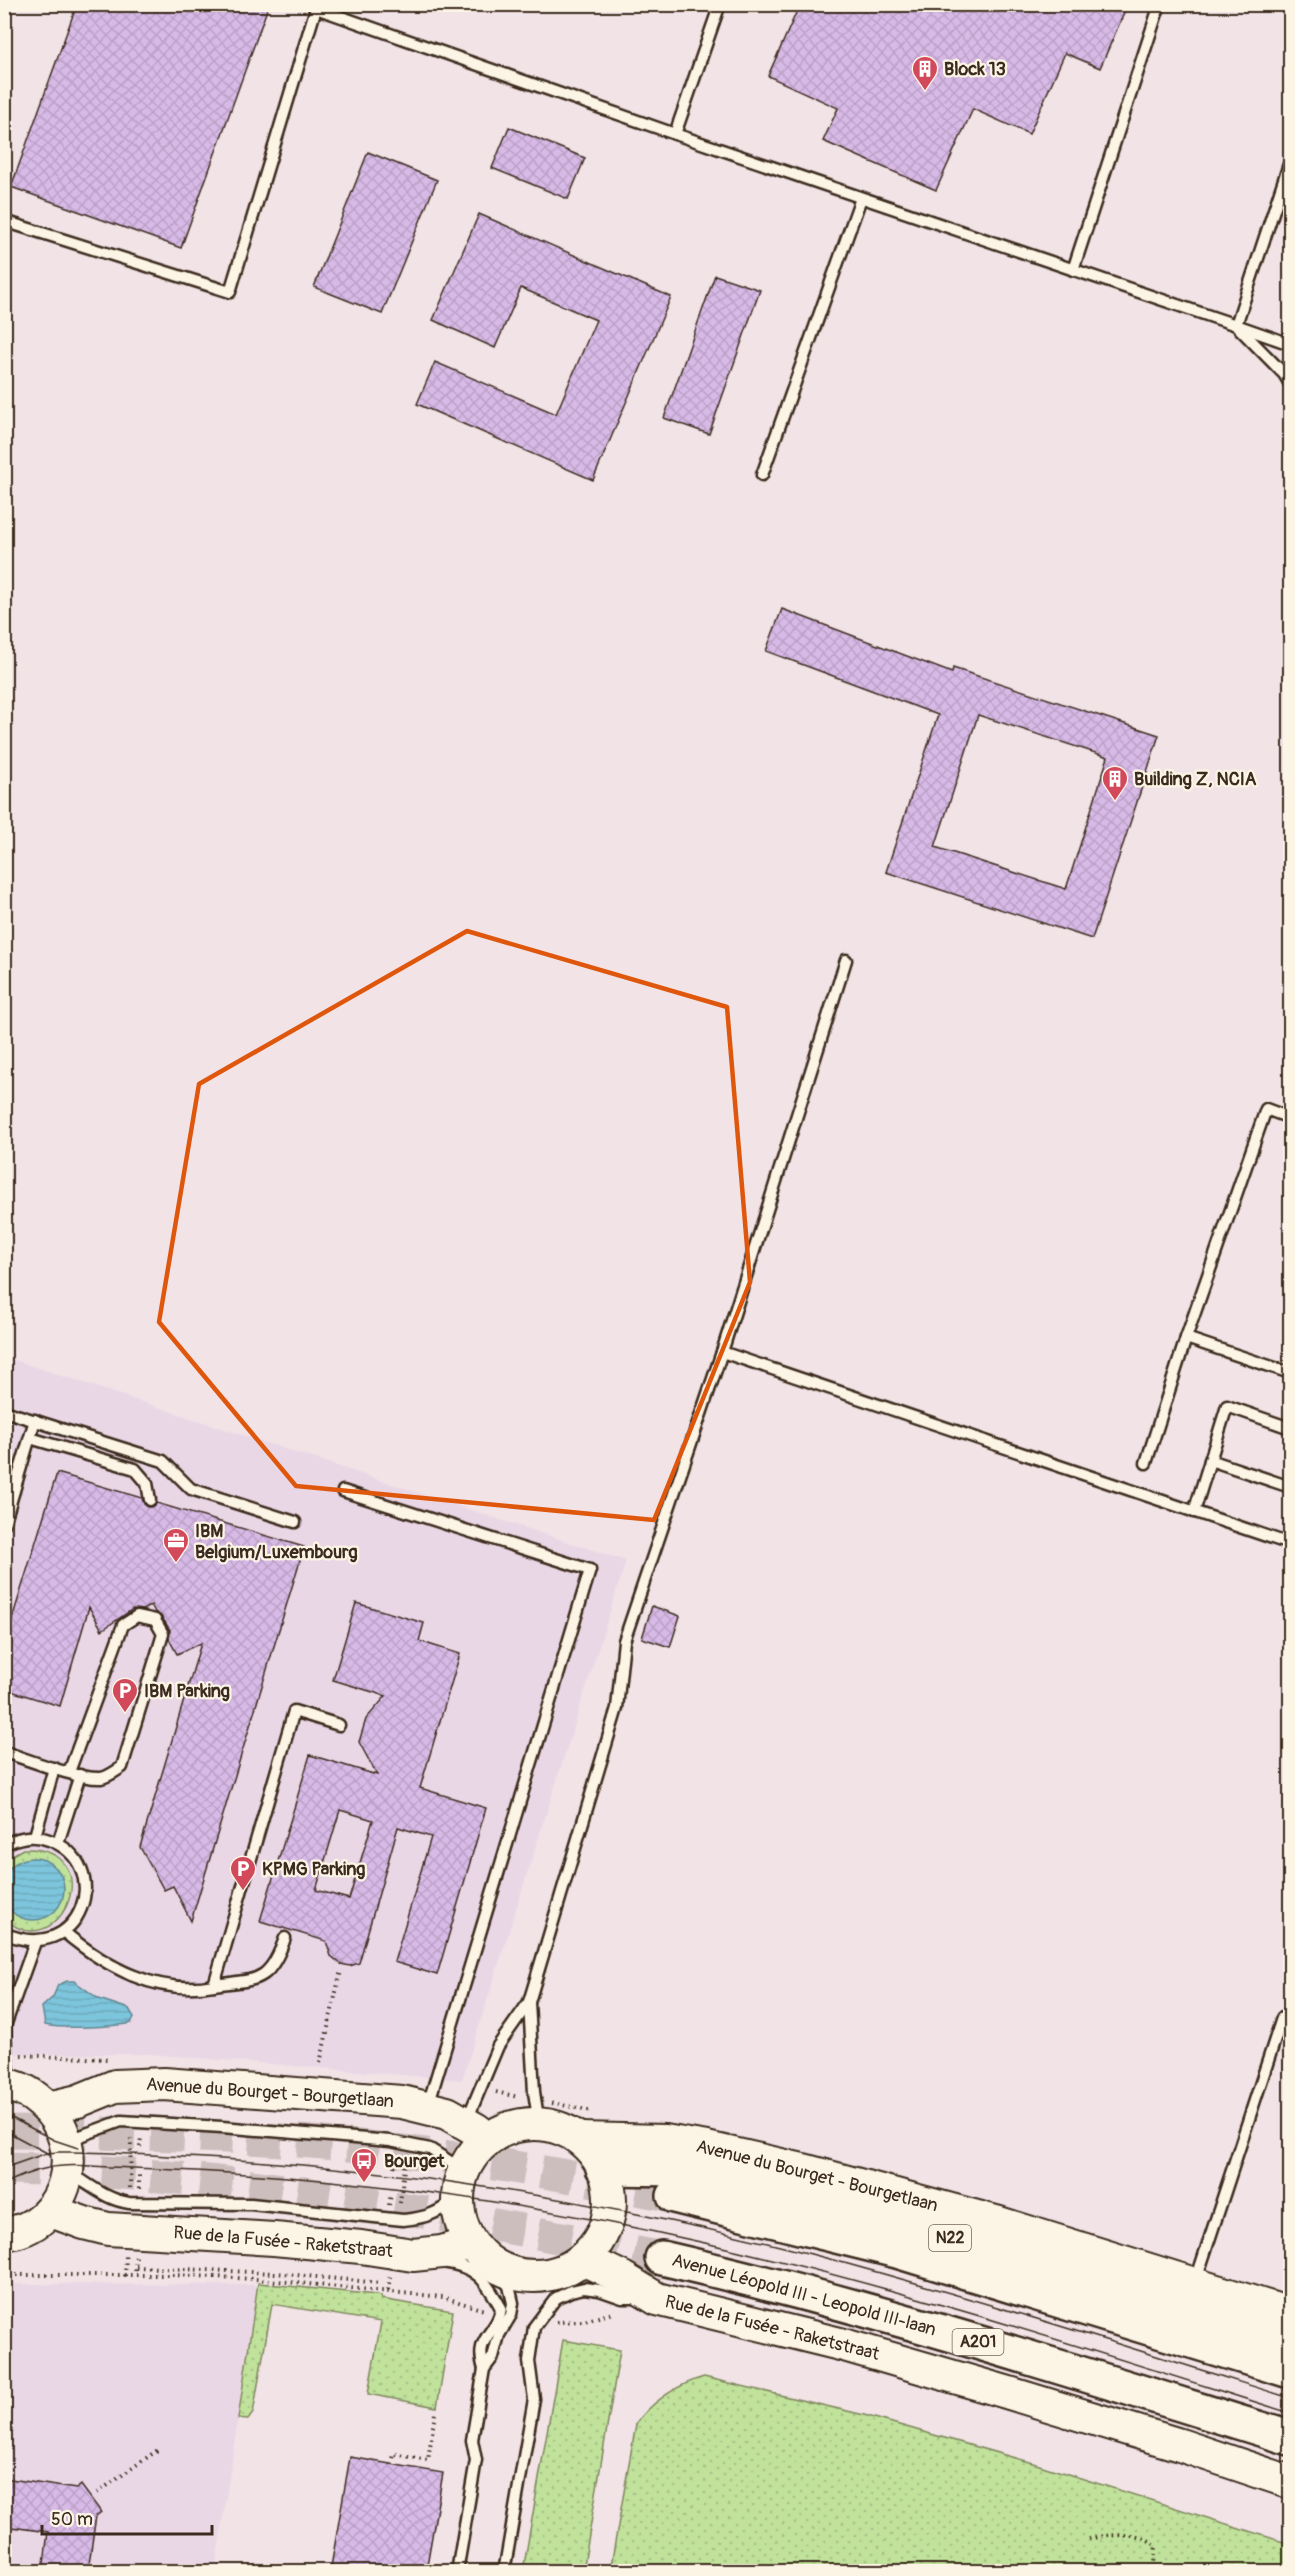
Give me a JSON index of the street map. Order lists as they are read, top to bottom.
{
  "streets": {
    "main road": ["N22", "Avenue Léopold III - Leopold III-laan", "A201"],
    "street": ["Avenue du Bourget - Bourgetlaan", "Rue de la Fusée - Raketstraat"]
  },
  "crossings": [
    ["Avenue du Bourget - Bourgetlaan", "N22"],
    ["Avenue du Bourget - Bourgetlaan", "Rue de la Fusée - Raketstraat"],
    ["N22", "Rue de la Fusée - Raketstraat"]
  ],
  "places": {
    "building": ["Block 13", "Building Z, NCIA"],
    "office": ["IBM Belgium/Luxembourg"],
    "parking": ["IBM Parking", "KPMG Parking"],
    "bus stop": ["Bourget"]
  },
  "scale_bar": "50 m"
}
